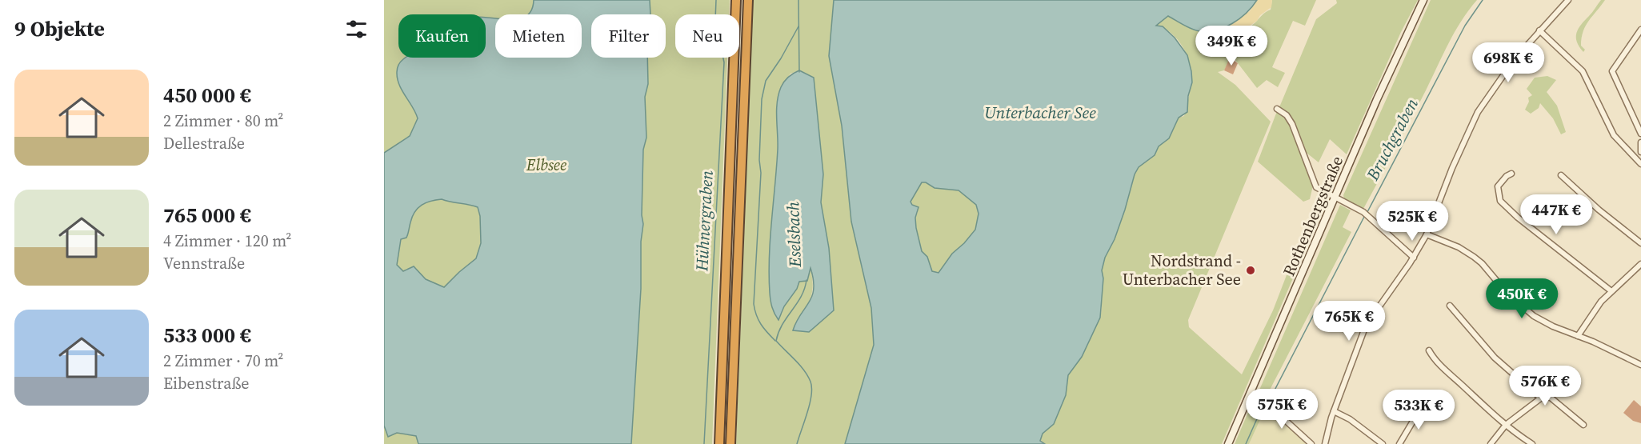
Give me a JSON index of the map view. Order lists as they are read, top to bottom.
{
  "streets": {
    "main road": ["Rothenbergstraße"]
  },
  "water": [
    "Unterbacher See",
    "Bruchgraben",
    "Hühnergraben",
    "Eselsbach"
  ],
  "parks": ["Elbsee"],
  "places": ["Nordstrand - Unterbacher See"],
  "page": {
    "heading": "9 Objekte",
    "chip": [
      "Kaufen",
      "Mieten",
      "Filter",
      "Neu"
    ],
    "price": [
      "349K €",
      "698K €",
      "447K €",
      "525K €",
      "450K €",
      "765K €",
      "576K €",
      "575K €",
      "533K €"
    ],
    "list": [
      {
        "name": "450 000 €",
        "note": "2 Zimmer · 80 m² · Dellestraße"
      },
      {
        "name": "765 000 €",
        "note": "4 Zimmer · 120 m² · Vennstraße"
      },
      {
        "name": "533 000 €",
        "note": "2 Zimmer · 70 m² · Eibenstraße"
      }
    ]
  }
}
